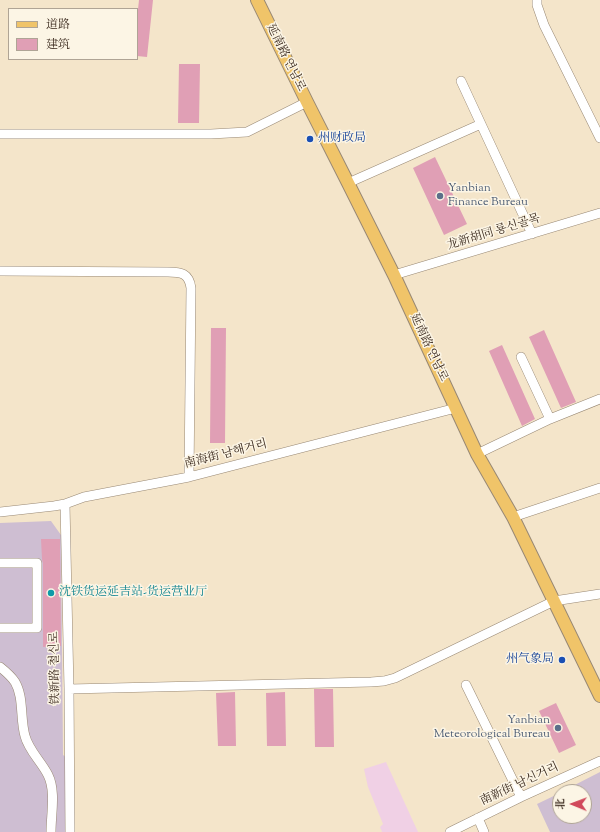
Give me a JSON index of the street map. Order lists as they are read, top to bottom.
{
  "streets": {
    "main road": ["延南路 연남로"],
    "street": [
      "龙新胡同 룡신골목",
      "南海街 남해거리",
      "铁新路 철신로",
      "南新街 남신거리"
    ]
  },
  "crossings": [
    ["延南路 연남로", "龙新胡同 룡신골목"],
    ["延南路 연남로", "南海街 남해거리"],
    ["南海街 남해거리", "铁新路 철신로"]
  ],
  "places": [
    "州财政局",
    "Yanbian Finance Bureau",
    "沈铁货运延吉站-货运营业厅",
    "州气象局",
    "Yanbian Meteorological Bureau"
  ],
  "legend": ["道路", "建筑"],
  "north": "left"
}
